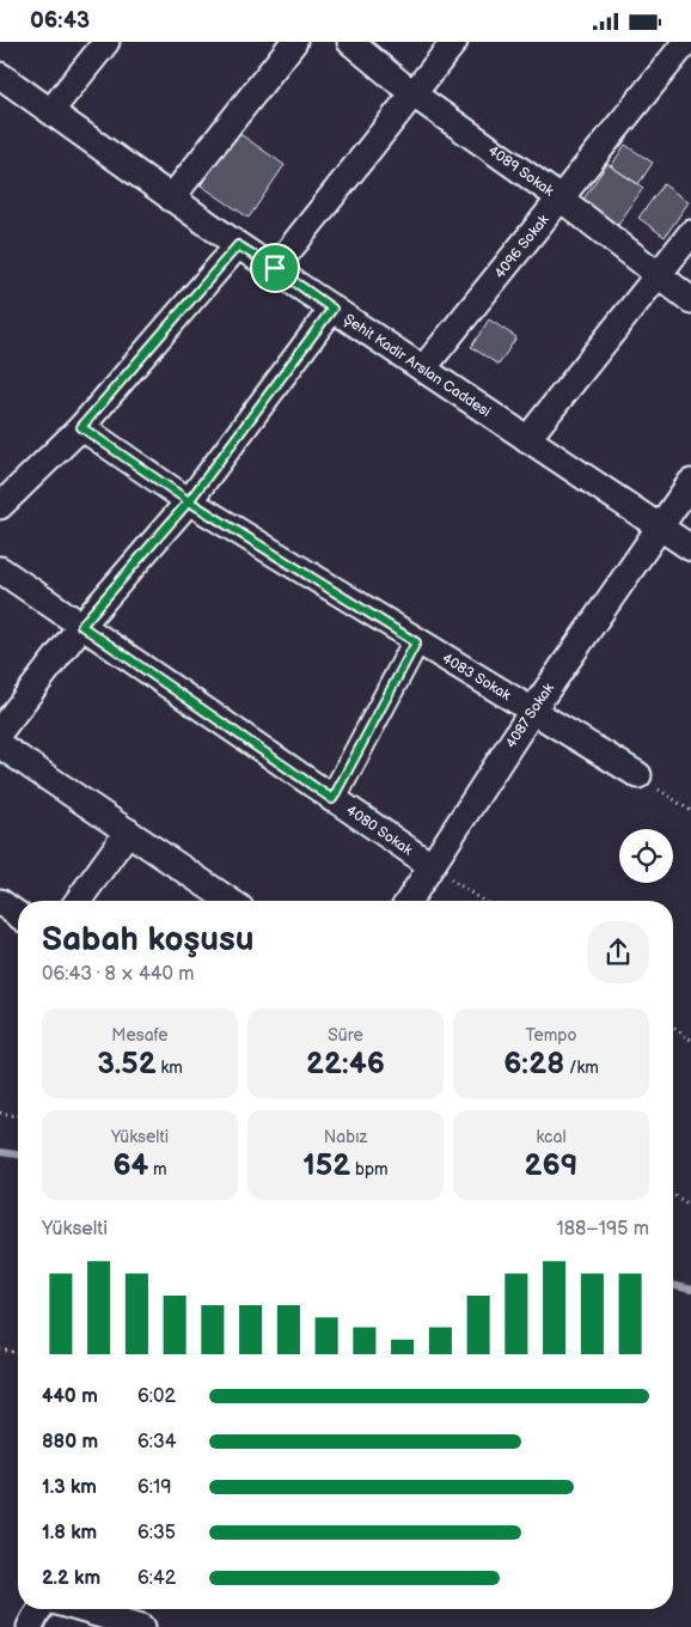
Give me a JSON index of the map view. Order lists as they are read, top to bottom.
{
  "streets": {
    "street": [
      "4089 Sokak",
      "4096 Sokak",
      "Şehit Kadir Arslan Caddesi",
      "4083 Sokak",
      "4087 Sokak",
      "4080 Sokak"
    ]
  },
  "crossings": [
    ["4089 Sokak", "4096 Sokak"],
    ["4096 Sokak", "Şehit Kadir Arslan Caddesi"],
    ["Şehit Kadir Arslan Caddesi", "4087 Sokak"],
    ["4083 Sokak", "4087 Sokak"],
    ["4087 Sokak", "4080 Sokak"]
  ],
  "page": {
    "status": "06:43",
    "heading": ["Sabah koşusu", "06:43 · 8 × 440 m"],
    "stats": [
      ["Mesafe", "3.52 km"],
      ["Süre", "22:46"],
      ["Tempo", "6:28 /km"],
      ["Yükselti", "64 m"],
      ["Nabız", "152 bpm"],
      ["kcal", "269"]
    ],
    "chart": ["Yükselti", "188–195 m"],
    "list": [
      {
        "name": "440 m",
        "note": "6:02"
      },
      {
        "name": "880 m",
        "note": "6:34"
      },
      {
        "name": "1.3 km",
        "note": "6:19"
      },
      {
        "name": "1.8 km",
        "note": "6:35"
      },
      {
        "name": "2.2 km",
        "note": "6:42"
      }
    ]
  }
}
